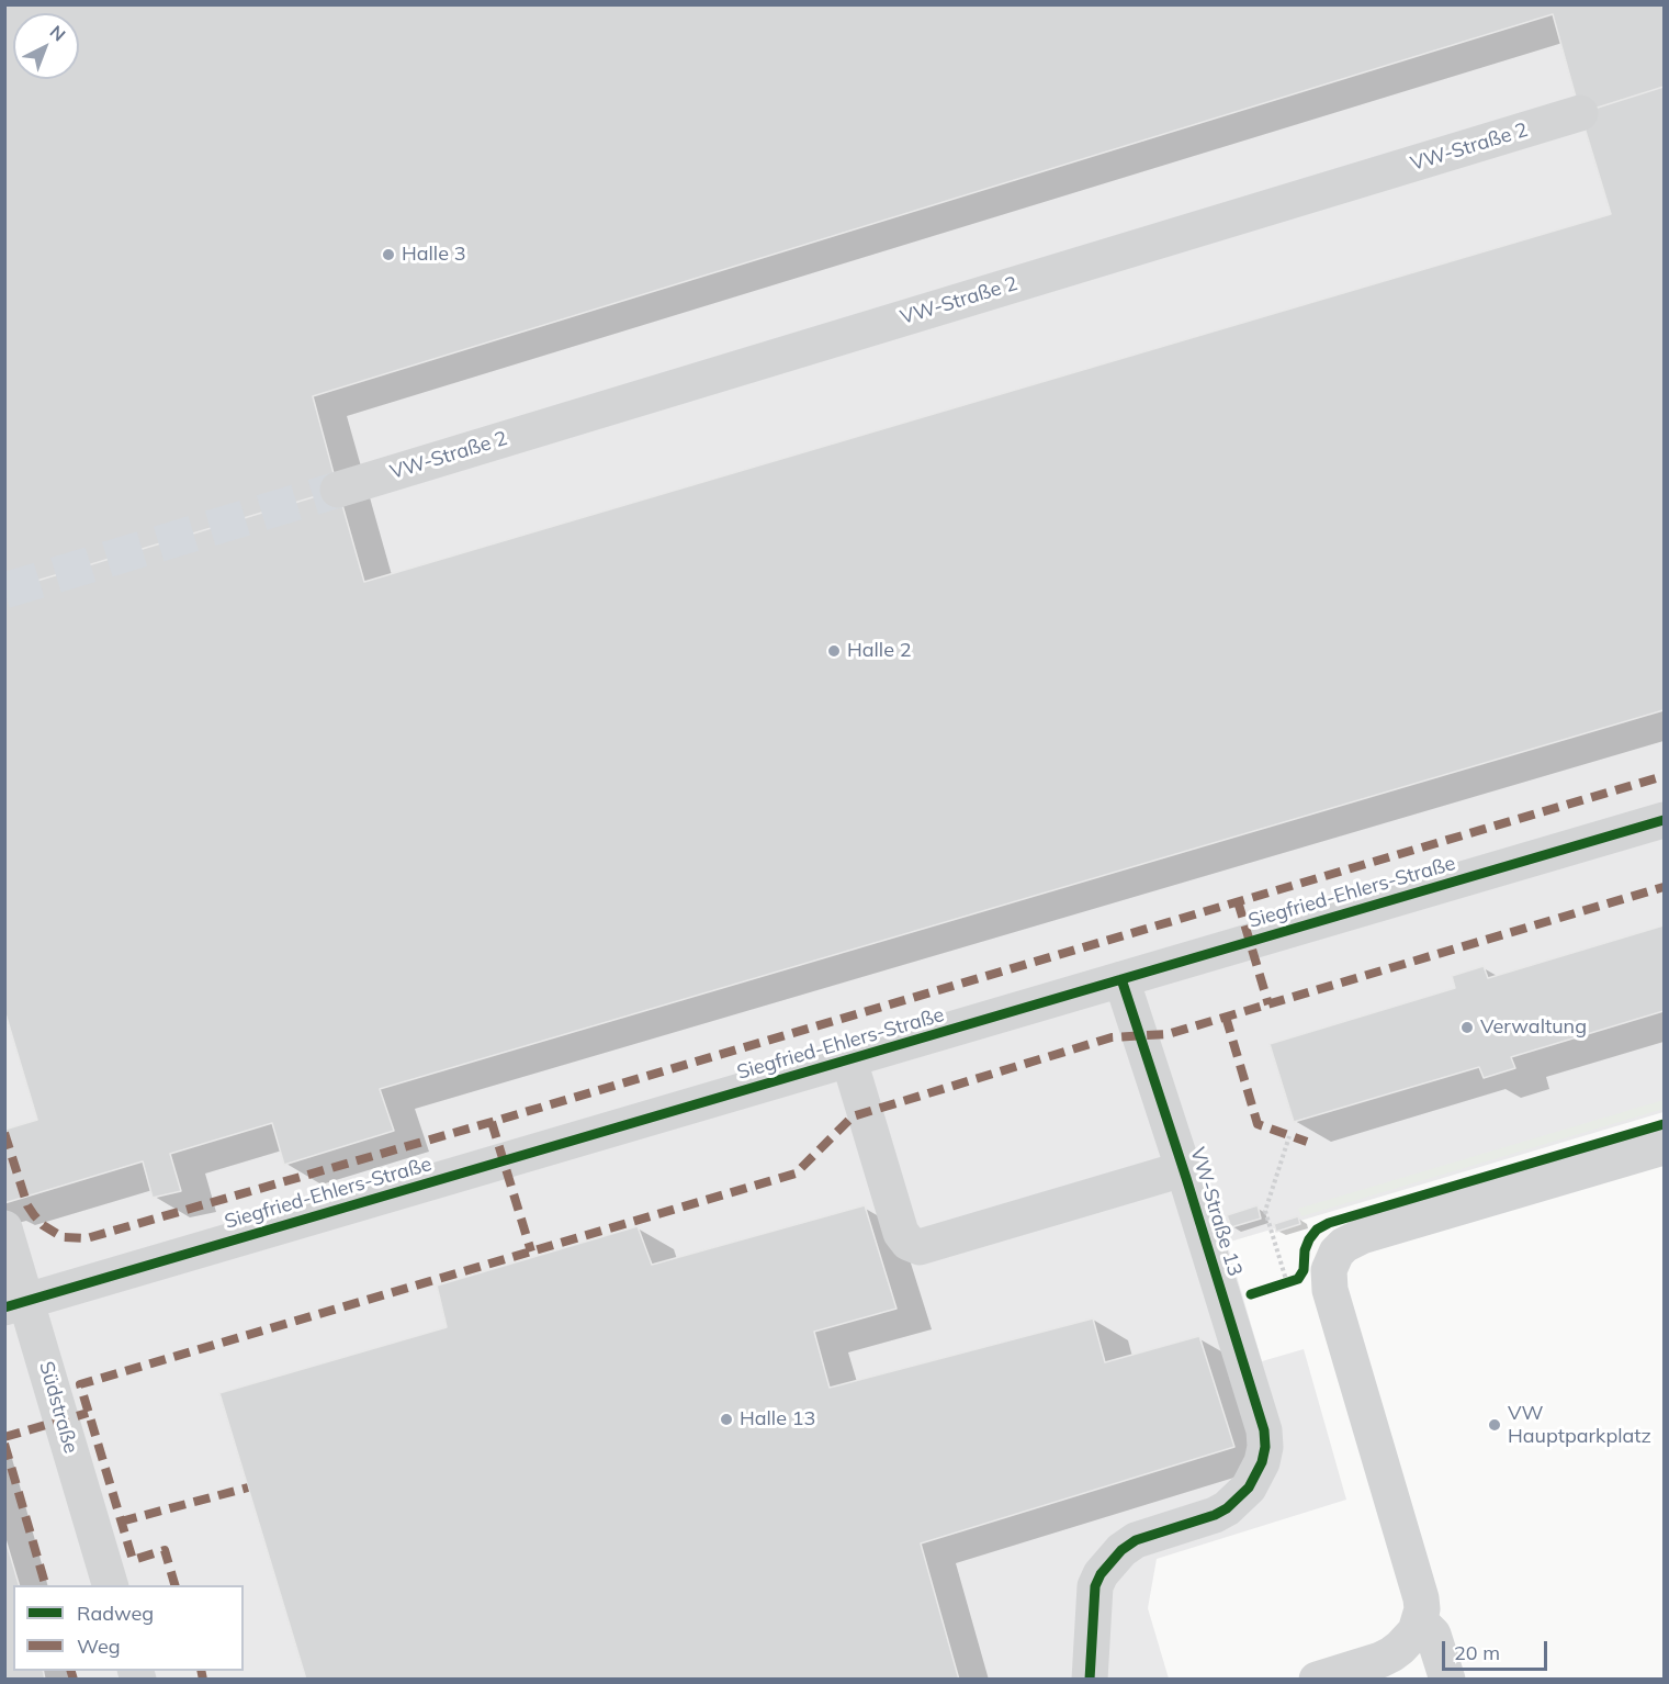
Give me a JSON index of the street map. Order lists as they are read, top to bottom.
{
  "streets": {
    "street": [
      "VW-Straße 2",
      "Siegfried-Ehlers-Straße",
      "VW-Straße 13",
      "Südstraße"
    ]
  },
  "crossings": [
    ["Siegfried-Ehlers-Straße", "VW-Straße 13"],
    ["Siegfried-Ehlers-Straße", "Südstraße"]
  ],
  "places": [
    "Halle 3",
    "Halle 2",
    "Verwaltung",
    "Halle 13",
    "VW Hauptparkplatz"
  ],
  "legend": ["Radweg", "Weg"],
  "scale_bar": "20 m",
  "north": "top right"
}
